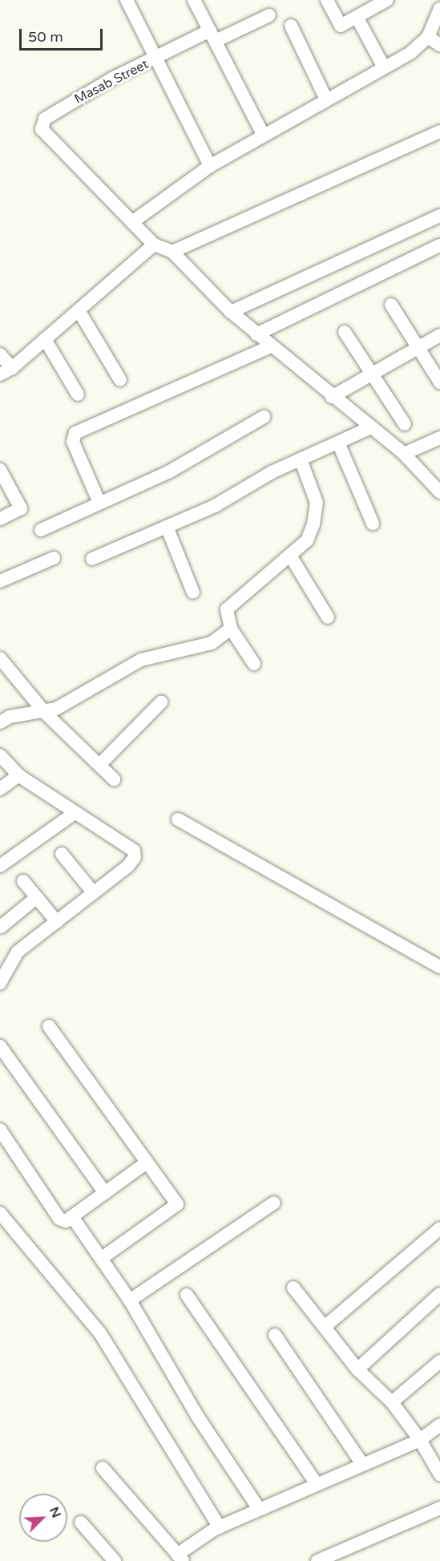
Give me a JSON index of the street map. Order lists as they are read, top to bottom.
{
  "streets": {
    "street": ["Masab Street"]
  },
  "scale_bar": "50 m",
  "north": "top right"
}
